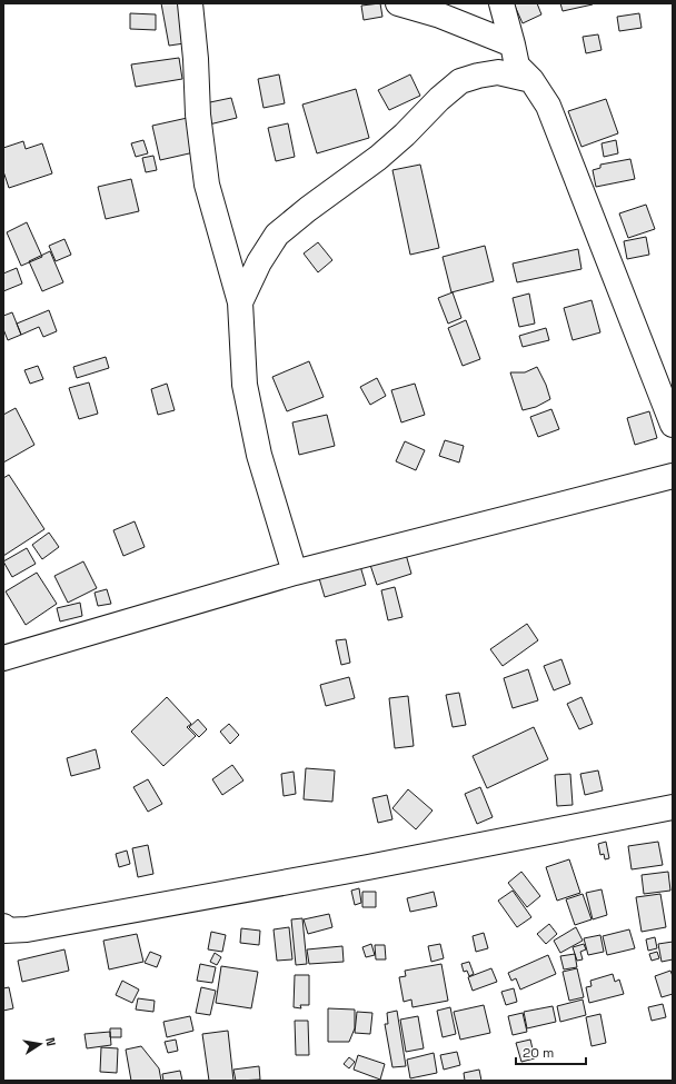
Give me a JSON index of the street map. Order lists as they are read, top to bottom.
{
  "scale_bar": "20 m",
  "north": "right"
}
